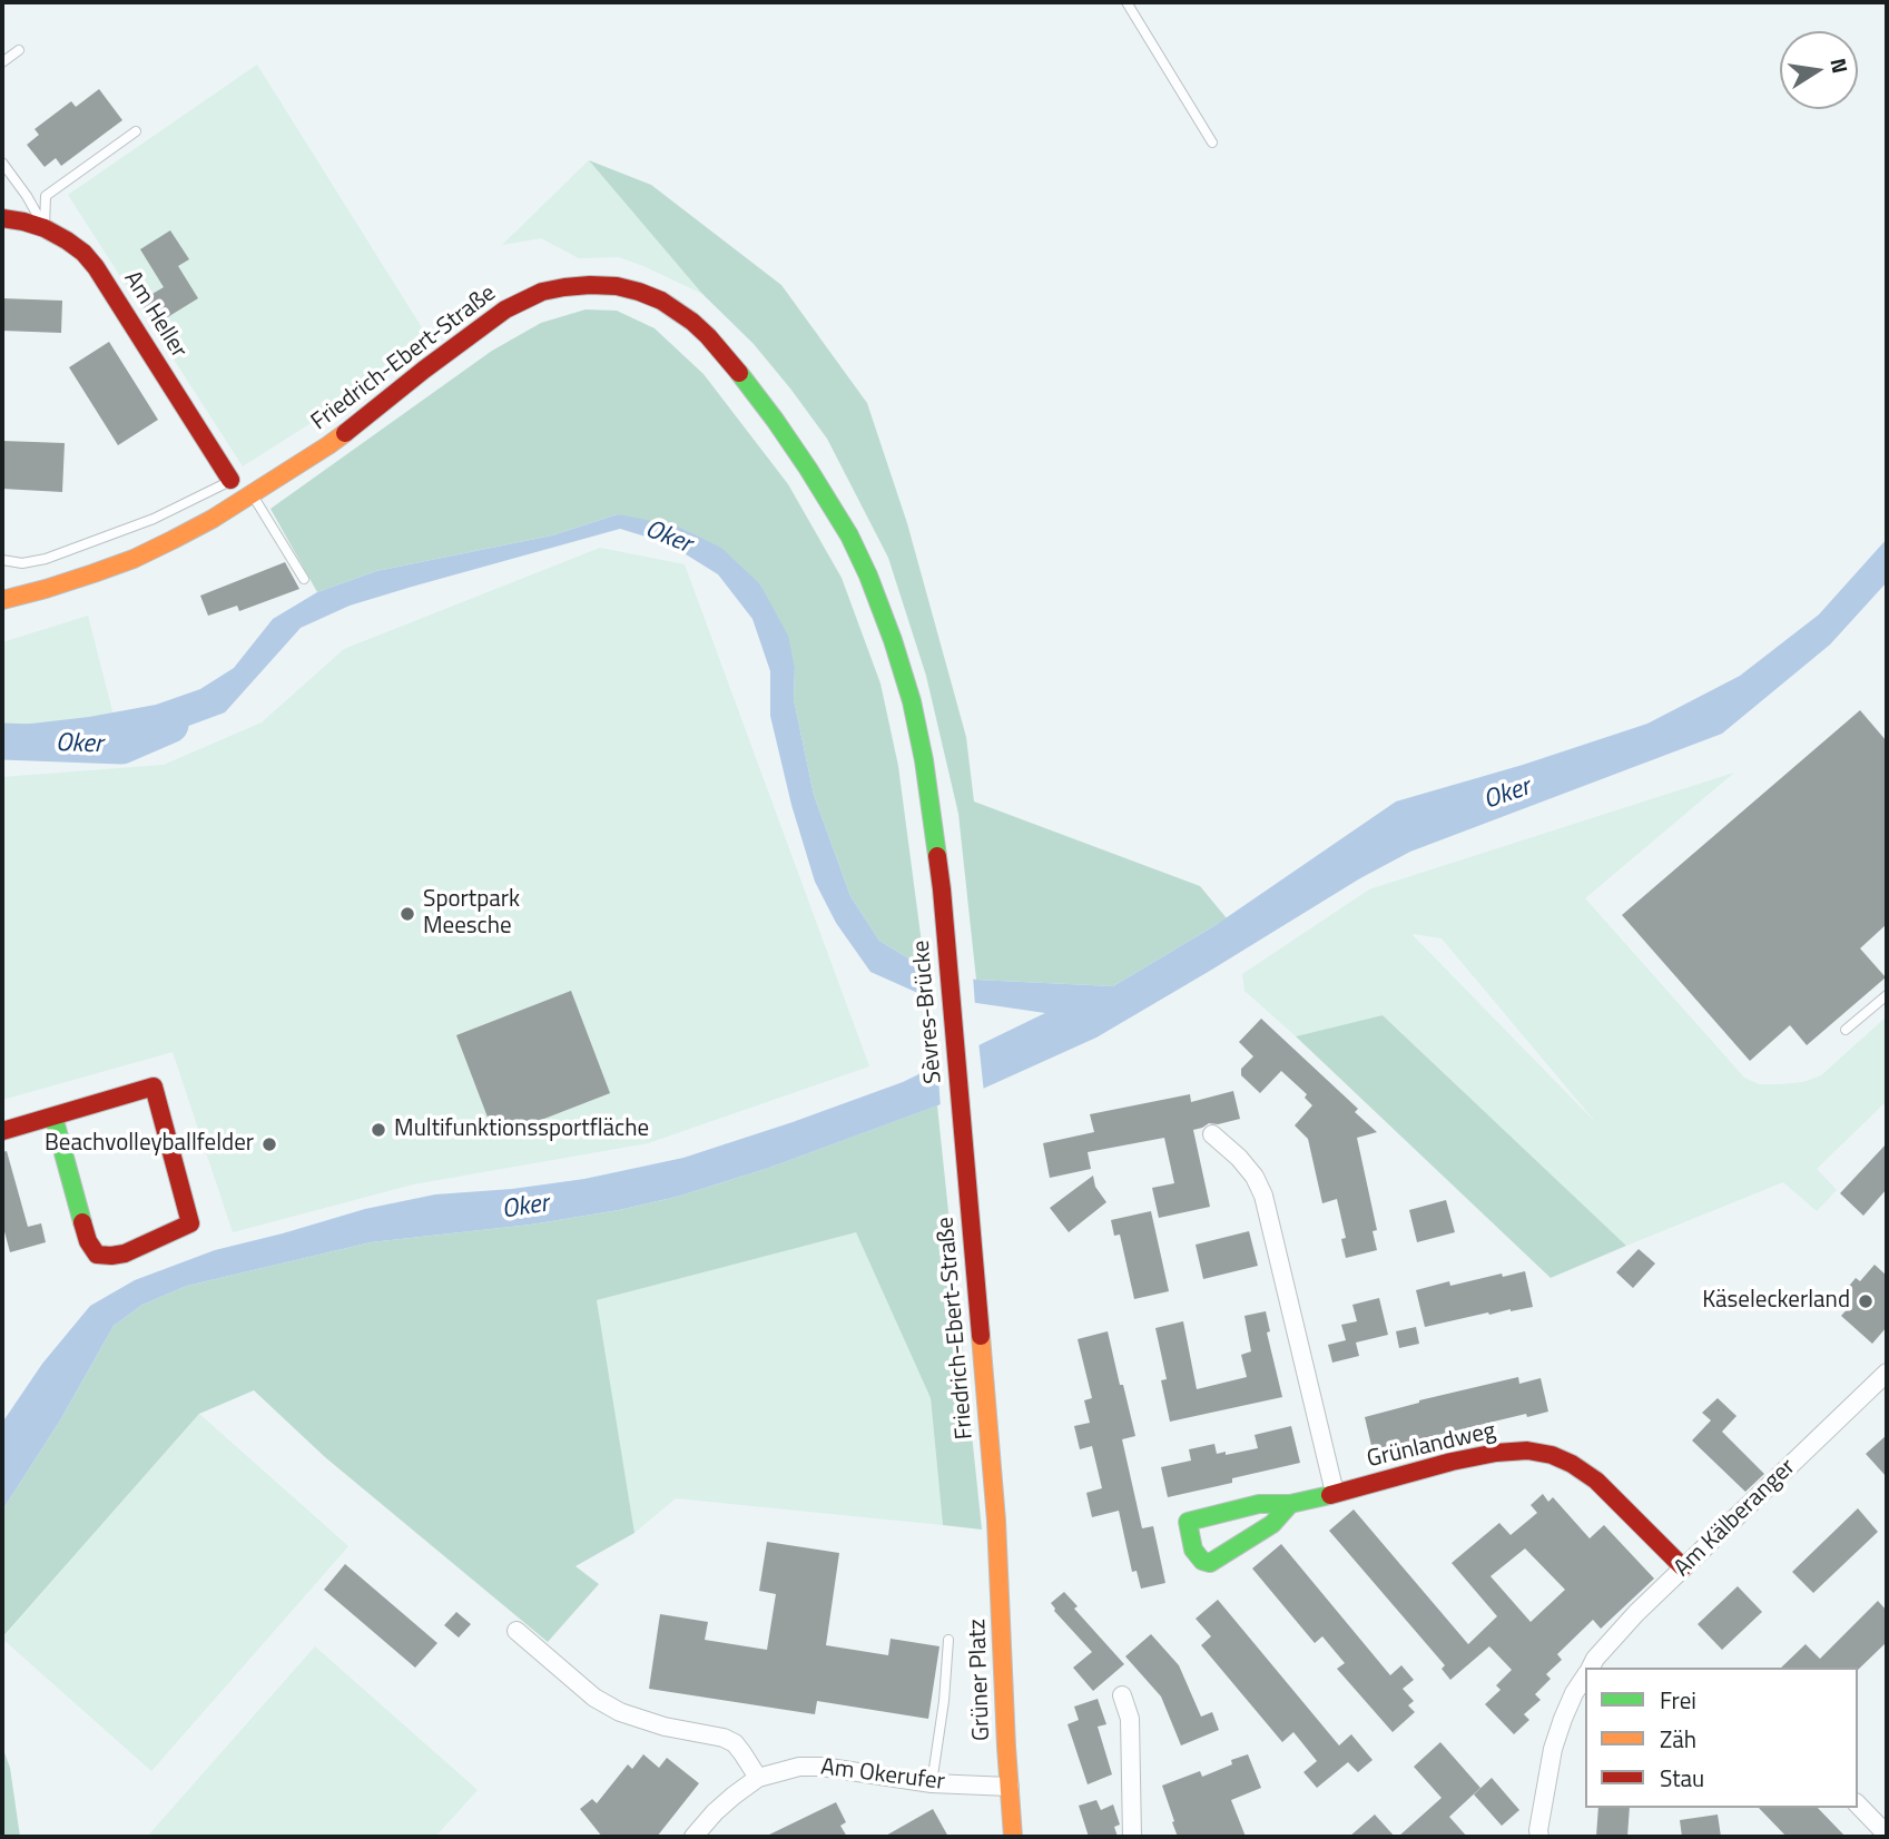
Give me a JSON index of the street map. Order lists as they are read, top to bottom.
{
  "streets": {
    "main road": [
      "Am Heller",
      "Friedrich-Ebert-Straße",
      "Sèvres-Brücke",
      "Grünlandweg",
      "Grüner Platz"
    ],
    "street": ["Am Kälberanger", "Am Okerufer"]
  },
  "crossings": [
    ["Friedrich-Ebert-Straße", "Sèvres-Brücke"],
    ["Friedrich-Ebert-Straße", "Grüner Platz"],
    ["Grünlandweg", "Am Kälberanger"],
    ["Grüner Platz", "Am Okerufer"]
  ],
  "water": ["Oker"],
  "places": [
    "Sportpark Meesche",
    "Multifunktionssportfläche",
    "Beachvolleyballfelder",
    "Käseleckerland"
  ],
  "legend": ["Frei", "Zäh", "Stau"],
  "north": "right"
}
